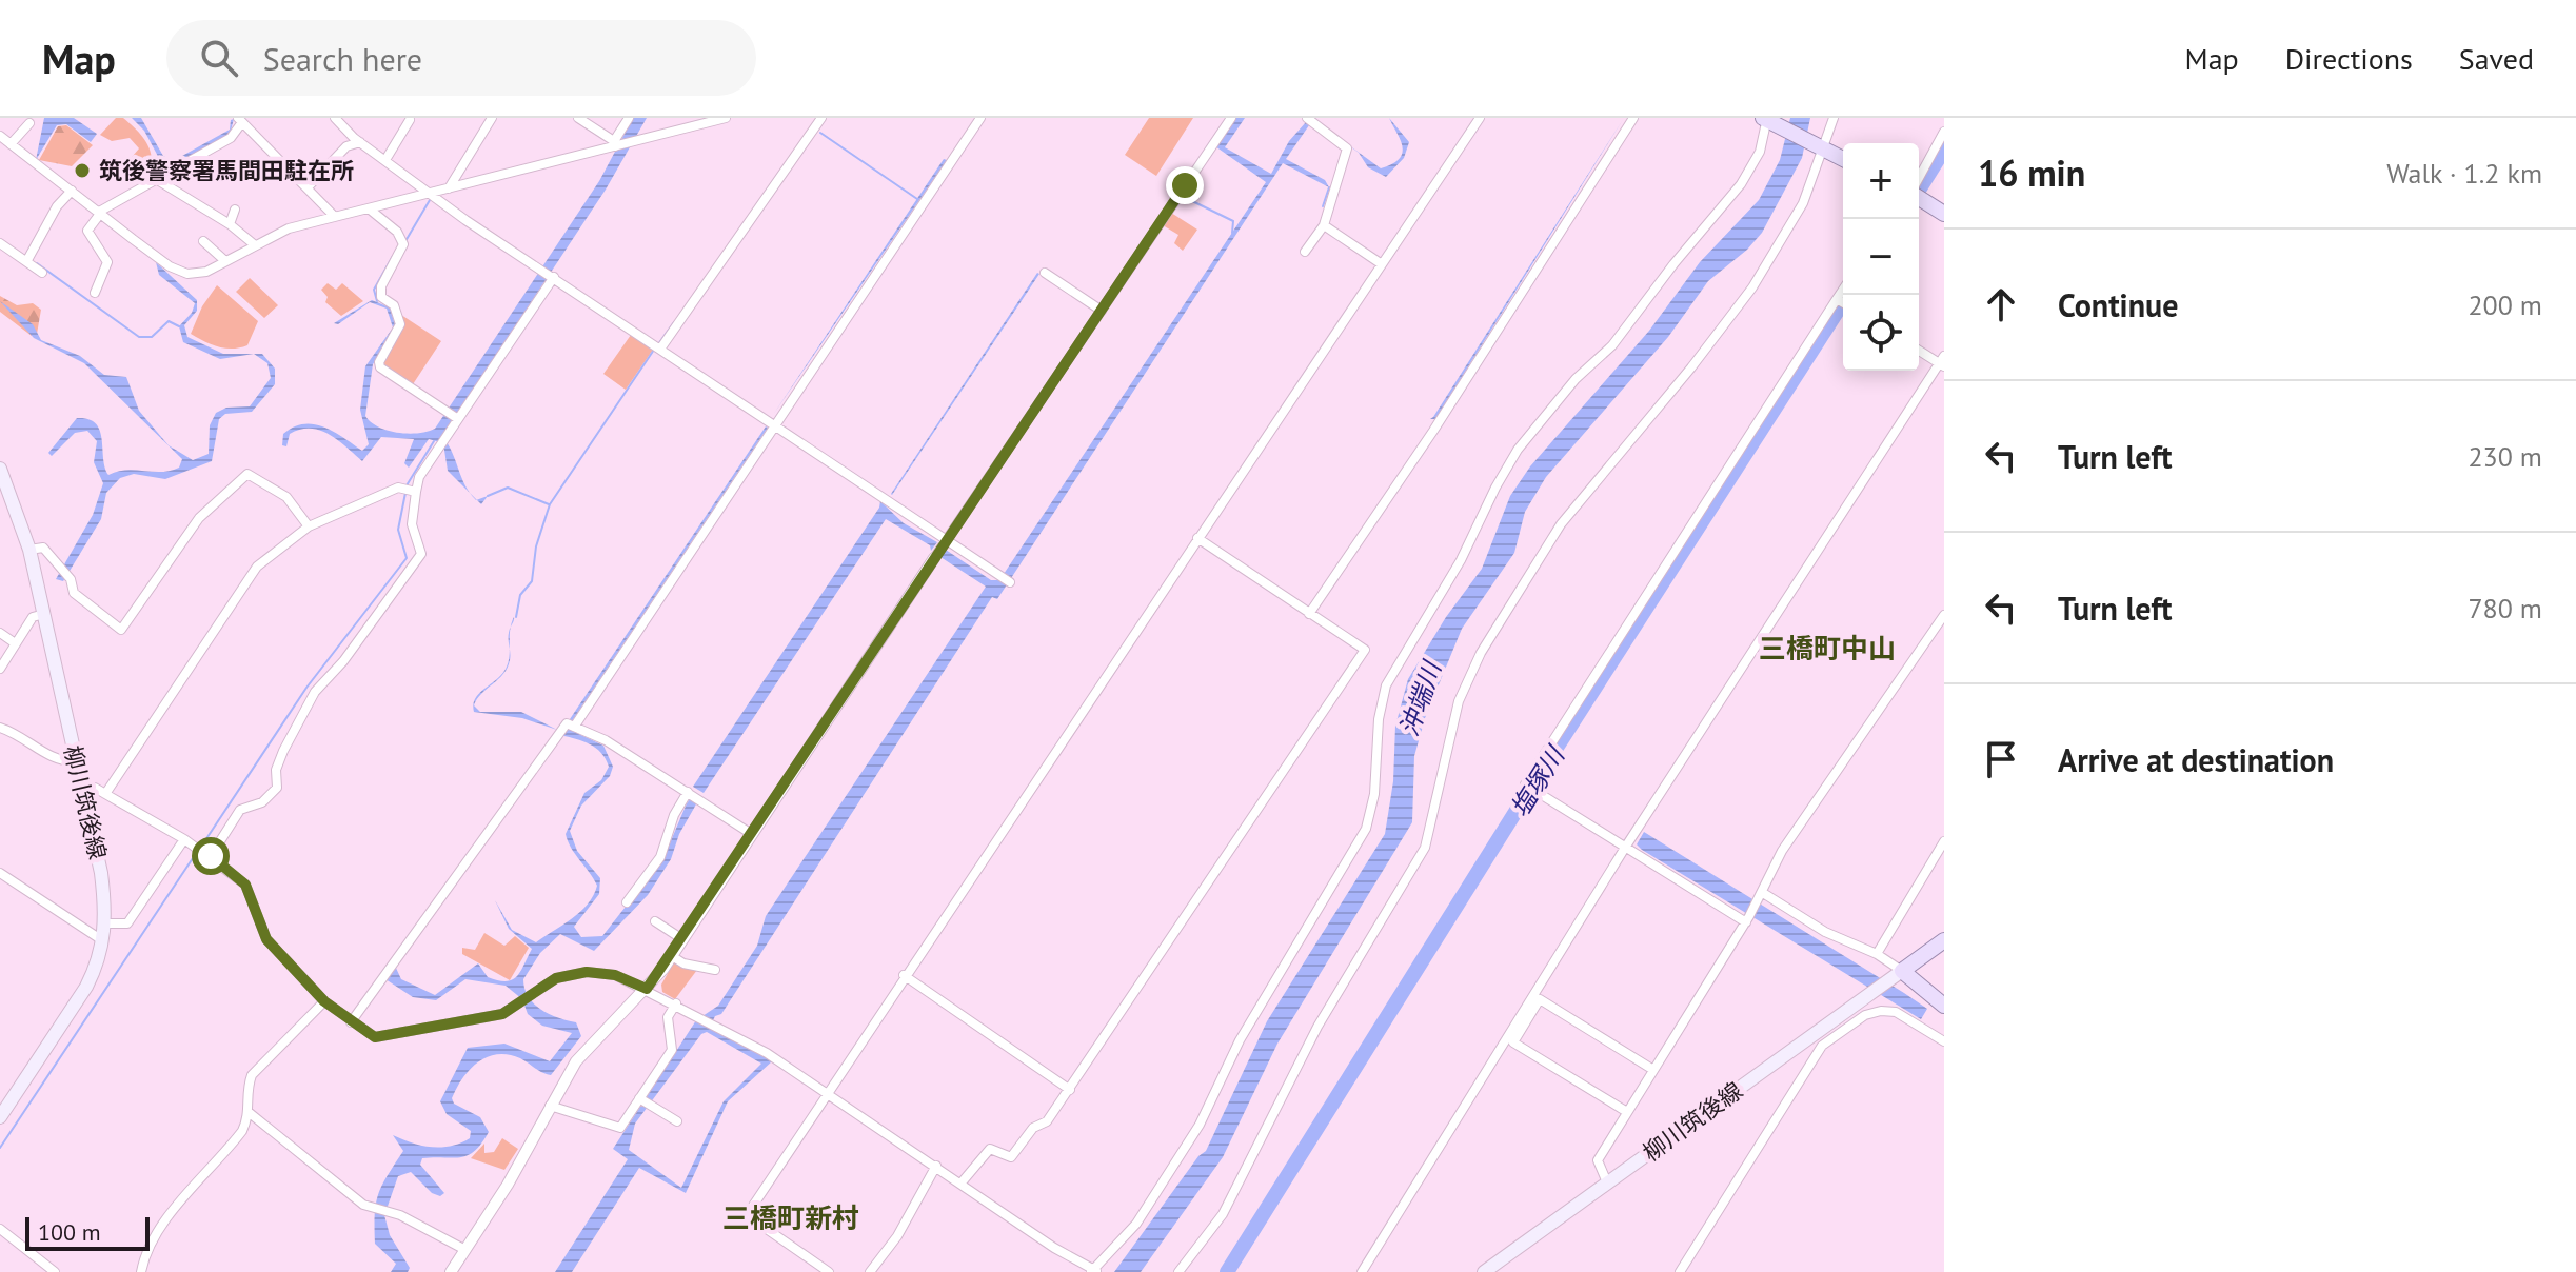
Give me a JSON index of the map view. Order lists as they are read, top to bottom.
{
  "streets": {
    "main road": ["柳川筑後線"]
  },
  "districts": ["三橋町中山", "三橋町新村"],
  "water": ["沖端川", "塩塚川"],
  "places": ["筑後警察署馬間田駐在所"],
  "scale_bar": "100 m",
  "page": {
    "header": "Map",
    "search": "Search here",
    "nav": ["Map", "Directions", "Saved"],
    "heading": ["16 min", "Walk · 1.2 km"],
    "map_buttons": ["+", "−"],
    "list": [
      ["Continue", "200 m"],
      ["Turn left", "230 m"],
      ["Turn left", "780 m"],
      "Arrive at destination"
    ],
    "scale": "100 m"
  }
}
